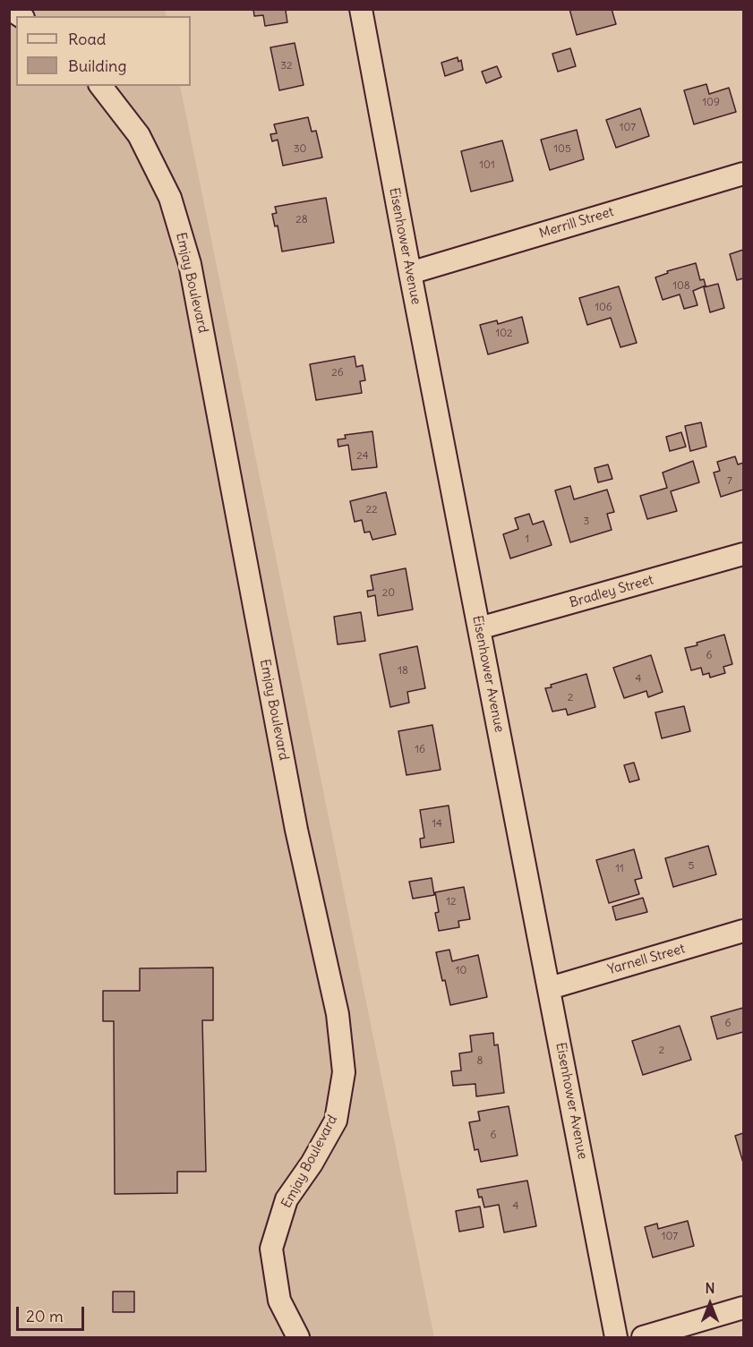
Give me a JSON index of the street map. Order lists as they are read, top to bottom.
{
  "streets": {
    "street": [
      "Merrill Street",
      "Eisenhower Avenue",
      "Emjay Boulevard",
      "Bradley Street",
      "Yarnell Street"
    ]
  },
  "crossings": [
    ["Merrill Street", "Eisenhower Avenue"],
    ["Eisenhower Avenue", "Bradley Street"],
    ["Eisenhower Avenue", "Yarnell Street"]
  ],
  "house_numbers": [
    "32",
    "109",
    "107",
    "30",
    "105",
    "101",
    "28",
    "108",
    "106",
    "102",
    "26",
    "24",
    "7",
    "22",
    "3",
    "1",
    "20",
    "6",
    "18",
    "4",
    "2",
    "16",
    "14",
    "5",
    "11",
    "12",
    "10",
    "6",
    "2",
    "8",
    "6",
    "4",
    "107"
  ],
  "legend": ["Road", "Building"],
  "scale_bar": "20 m",
  "north": "top"
}
